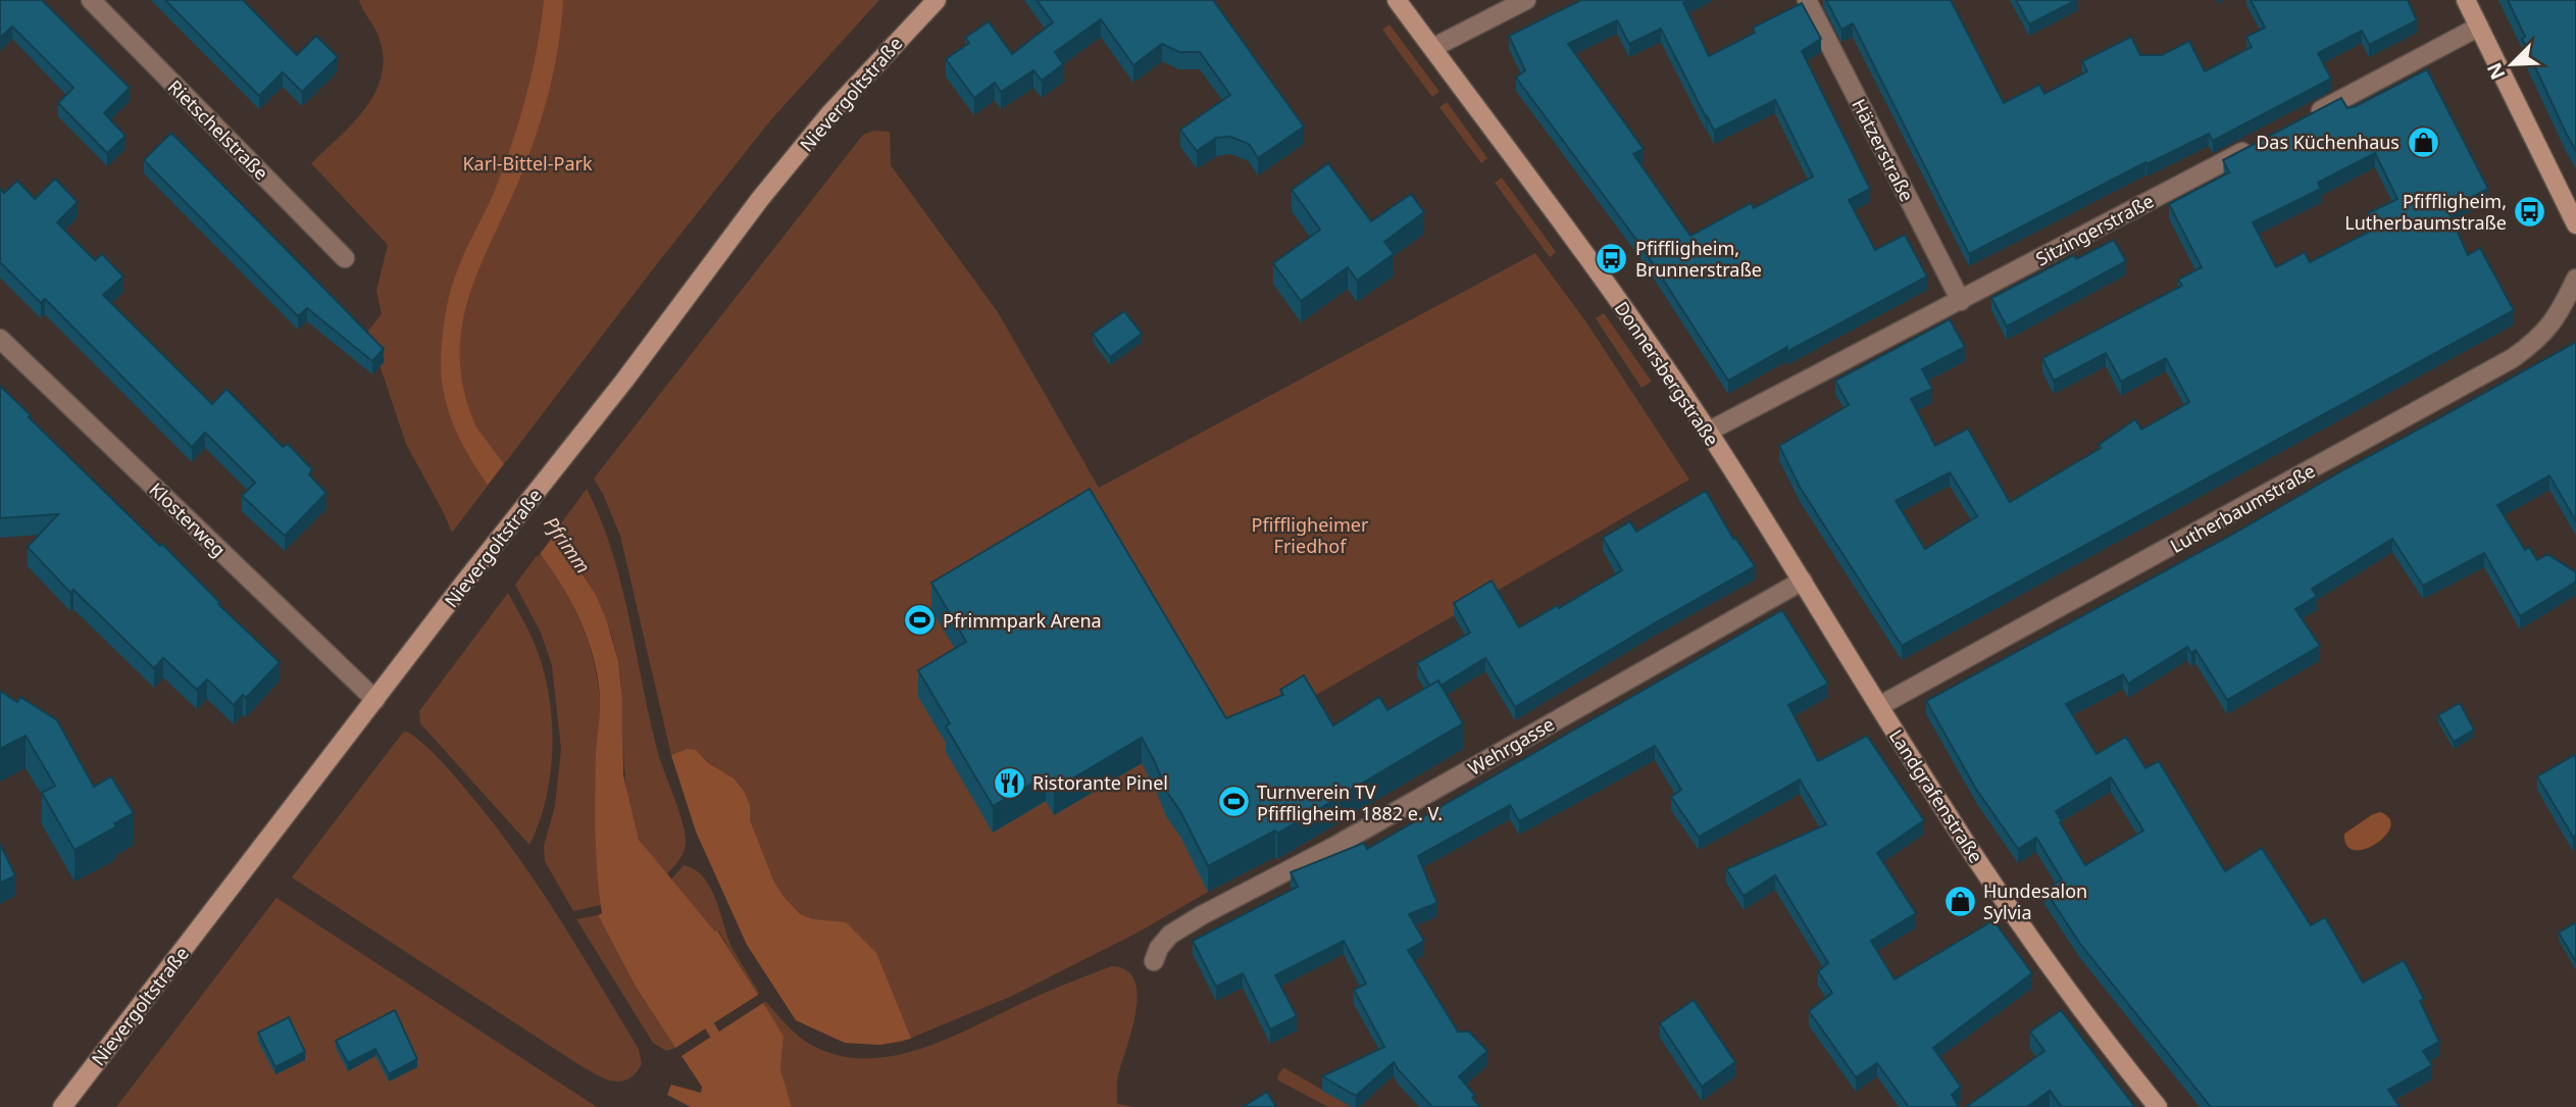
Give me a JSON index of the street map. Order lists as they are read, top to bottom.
{
  "streets": {
    "street": [
      "Nievergoltstraße",
      "Rietschelstraße",
      "Hätzerstraße",
      "Sitzingerstraße",
      "Donnersbergstraße",
      "Lutherbaumstraße",
      "Klosterweg",
      "Wehrgasse",
      "Landgrafenstraße"
    ]
  },
  "crossings": [
    ["Nievergoltstraße", "Klosterweg"],
    ["Hätzerstraße", "Sitzingerstraße"],
    ["Sitzingerstraße", "Donnersbergstraße"],
    ["Donnersbergstraße", "Wehrgasse"],
    ["Donnersbergstraße", "Landgrafenstraße"],
    ["Lutherbaumstraße", "Landgrafenstraße"],
    ["Wehrgasse", "Landgrafenstraße"]
  ],
  "water": ["Pfrimm"],
  "parks": ["Karl-Bittel-Park", "Pfiffligheimer Friedhof"],
  "places": {
    "shop": ["Das Küchenhaus", "Hundesalon Sylvia"],
    "bus stop": ["Pfiffligheim, Lutherbaumstraße", "Pfiffligheim, Brunnerstraße"],
    "sports": ["Pfrimmpark Arena", "Turnverein TV Pfiffligheim 1882 e. V."],
    "restaurant": ["Ristorante Pinel"]
  },
  "north": "bottom left"
}
